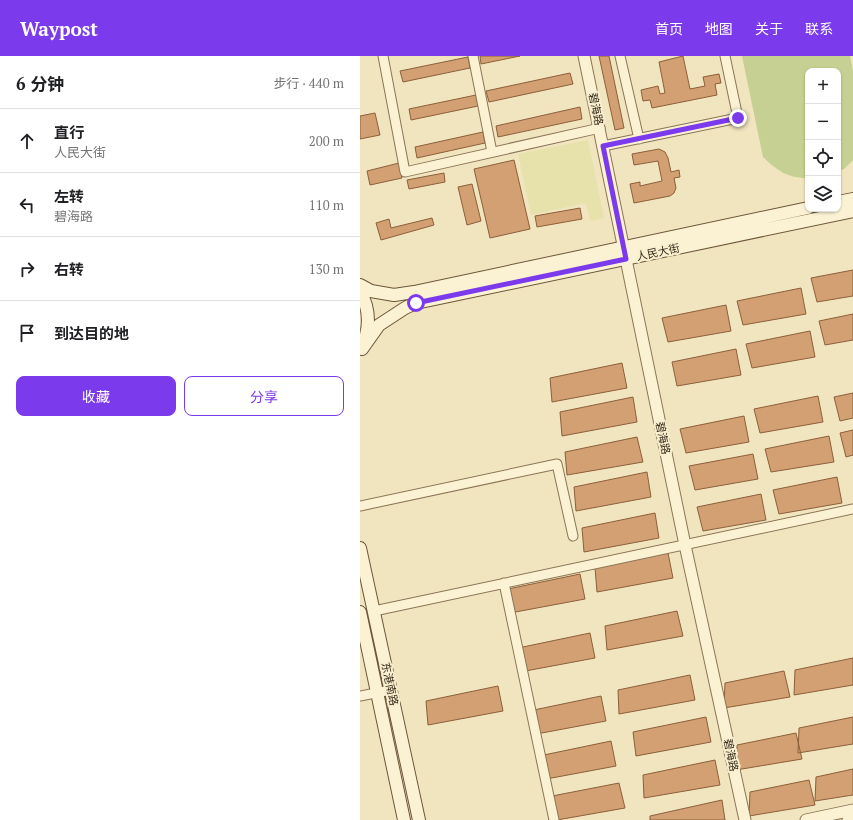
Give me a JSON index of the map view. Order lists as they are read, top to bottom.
{
  "streets": {
    "main road": ["人民大街", "东港南路"],
    "street": ["碧海路"]
  },
  "crossings": [
    ["碧海路", "人民大街"]
  ],
  "page": {
    "header": "Waypost",
    "nav": [
      "首页",
      "地图",
      "关于",
      "联系"
    ],
    "heading": ["6 分钟", "步行 · 440 m"],
    "map_buttons": ["+", "−"],
    "list": [
      ["直行", "人民大街", "200 m"],
      ["左转", "碧海路", "110 m"],
      ["右转", "130 m"],
      "到达目的地"
    ],
    "buttons": ["收藏", "分享"]
  }
}
